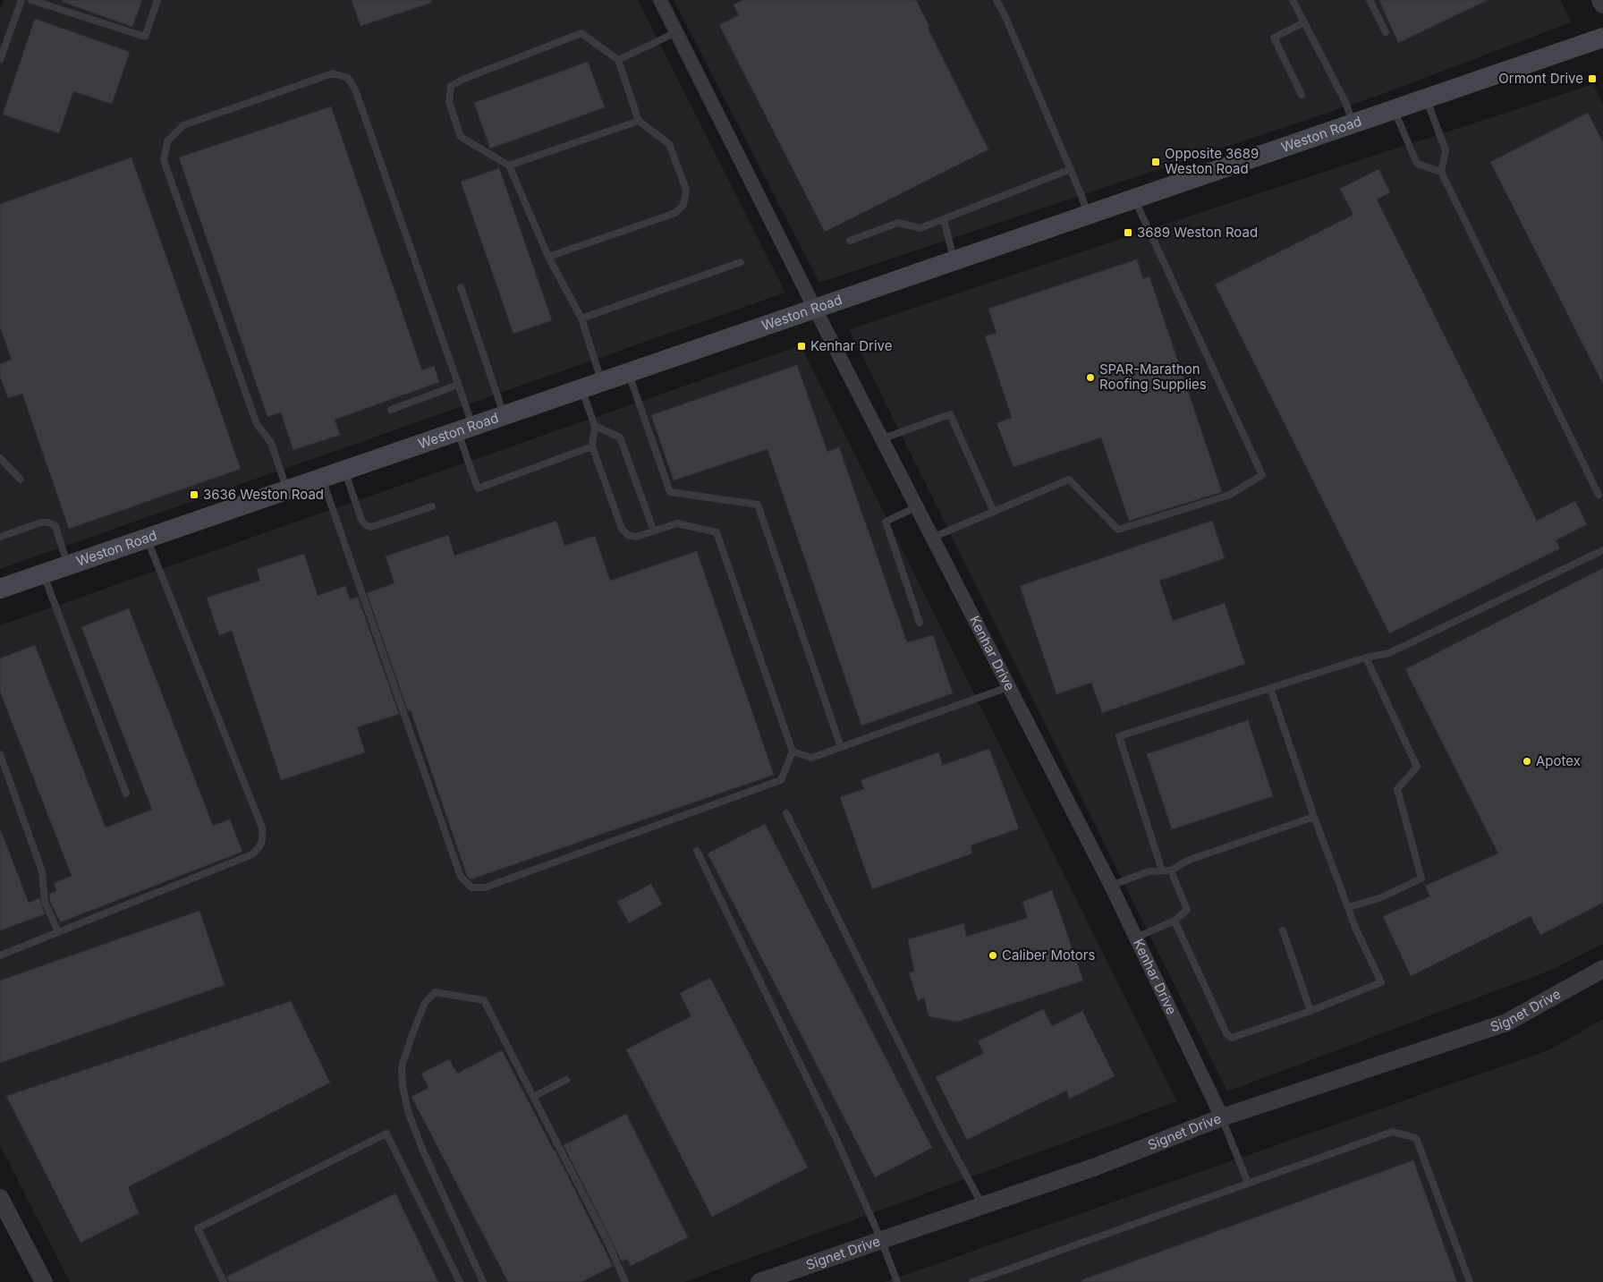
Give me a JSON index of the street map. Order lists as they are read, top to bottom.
{
  "streets": {
    "main road": ["Weston Road"],
    "street": ["Kenhar Drive", "Signet Drive"]
  },
  "crossings": [
    ["Weston Road", "Kenhar Drive"],
    ["Kenhar Drive", "Signet Drive"]
  ],
  "places": {
    "transit": [
      "Ormont Drive",
      "Opposite 3689 Weston Road",
      "3689 Weston Road",
      "Kenhar Drive",
      "3636 Weston Road"
    ],
    "other": ["SPAR-Marathon Roofing Supplies", "Apotex", "Caliber Motors"]
  }
}
